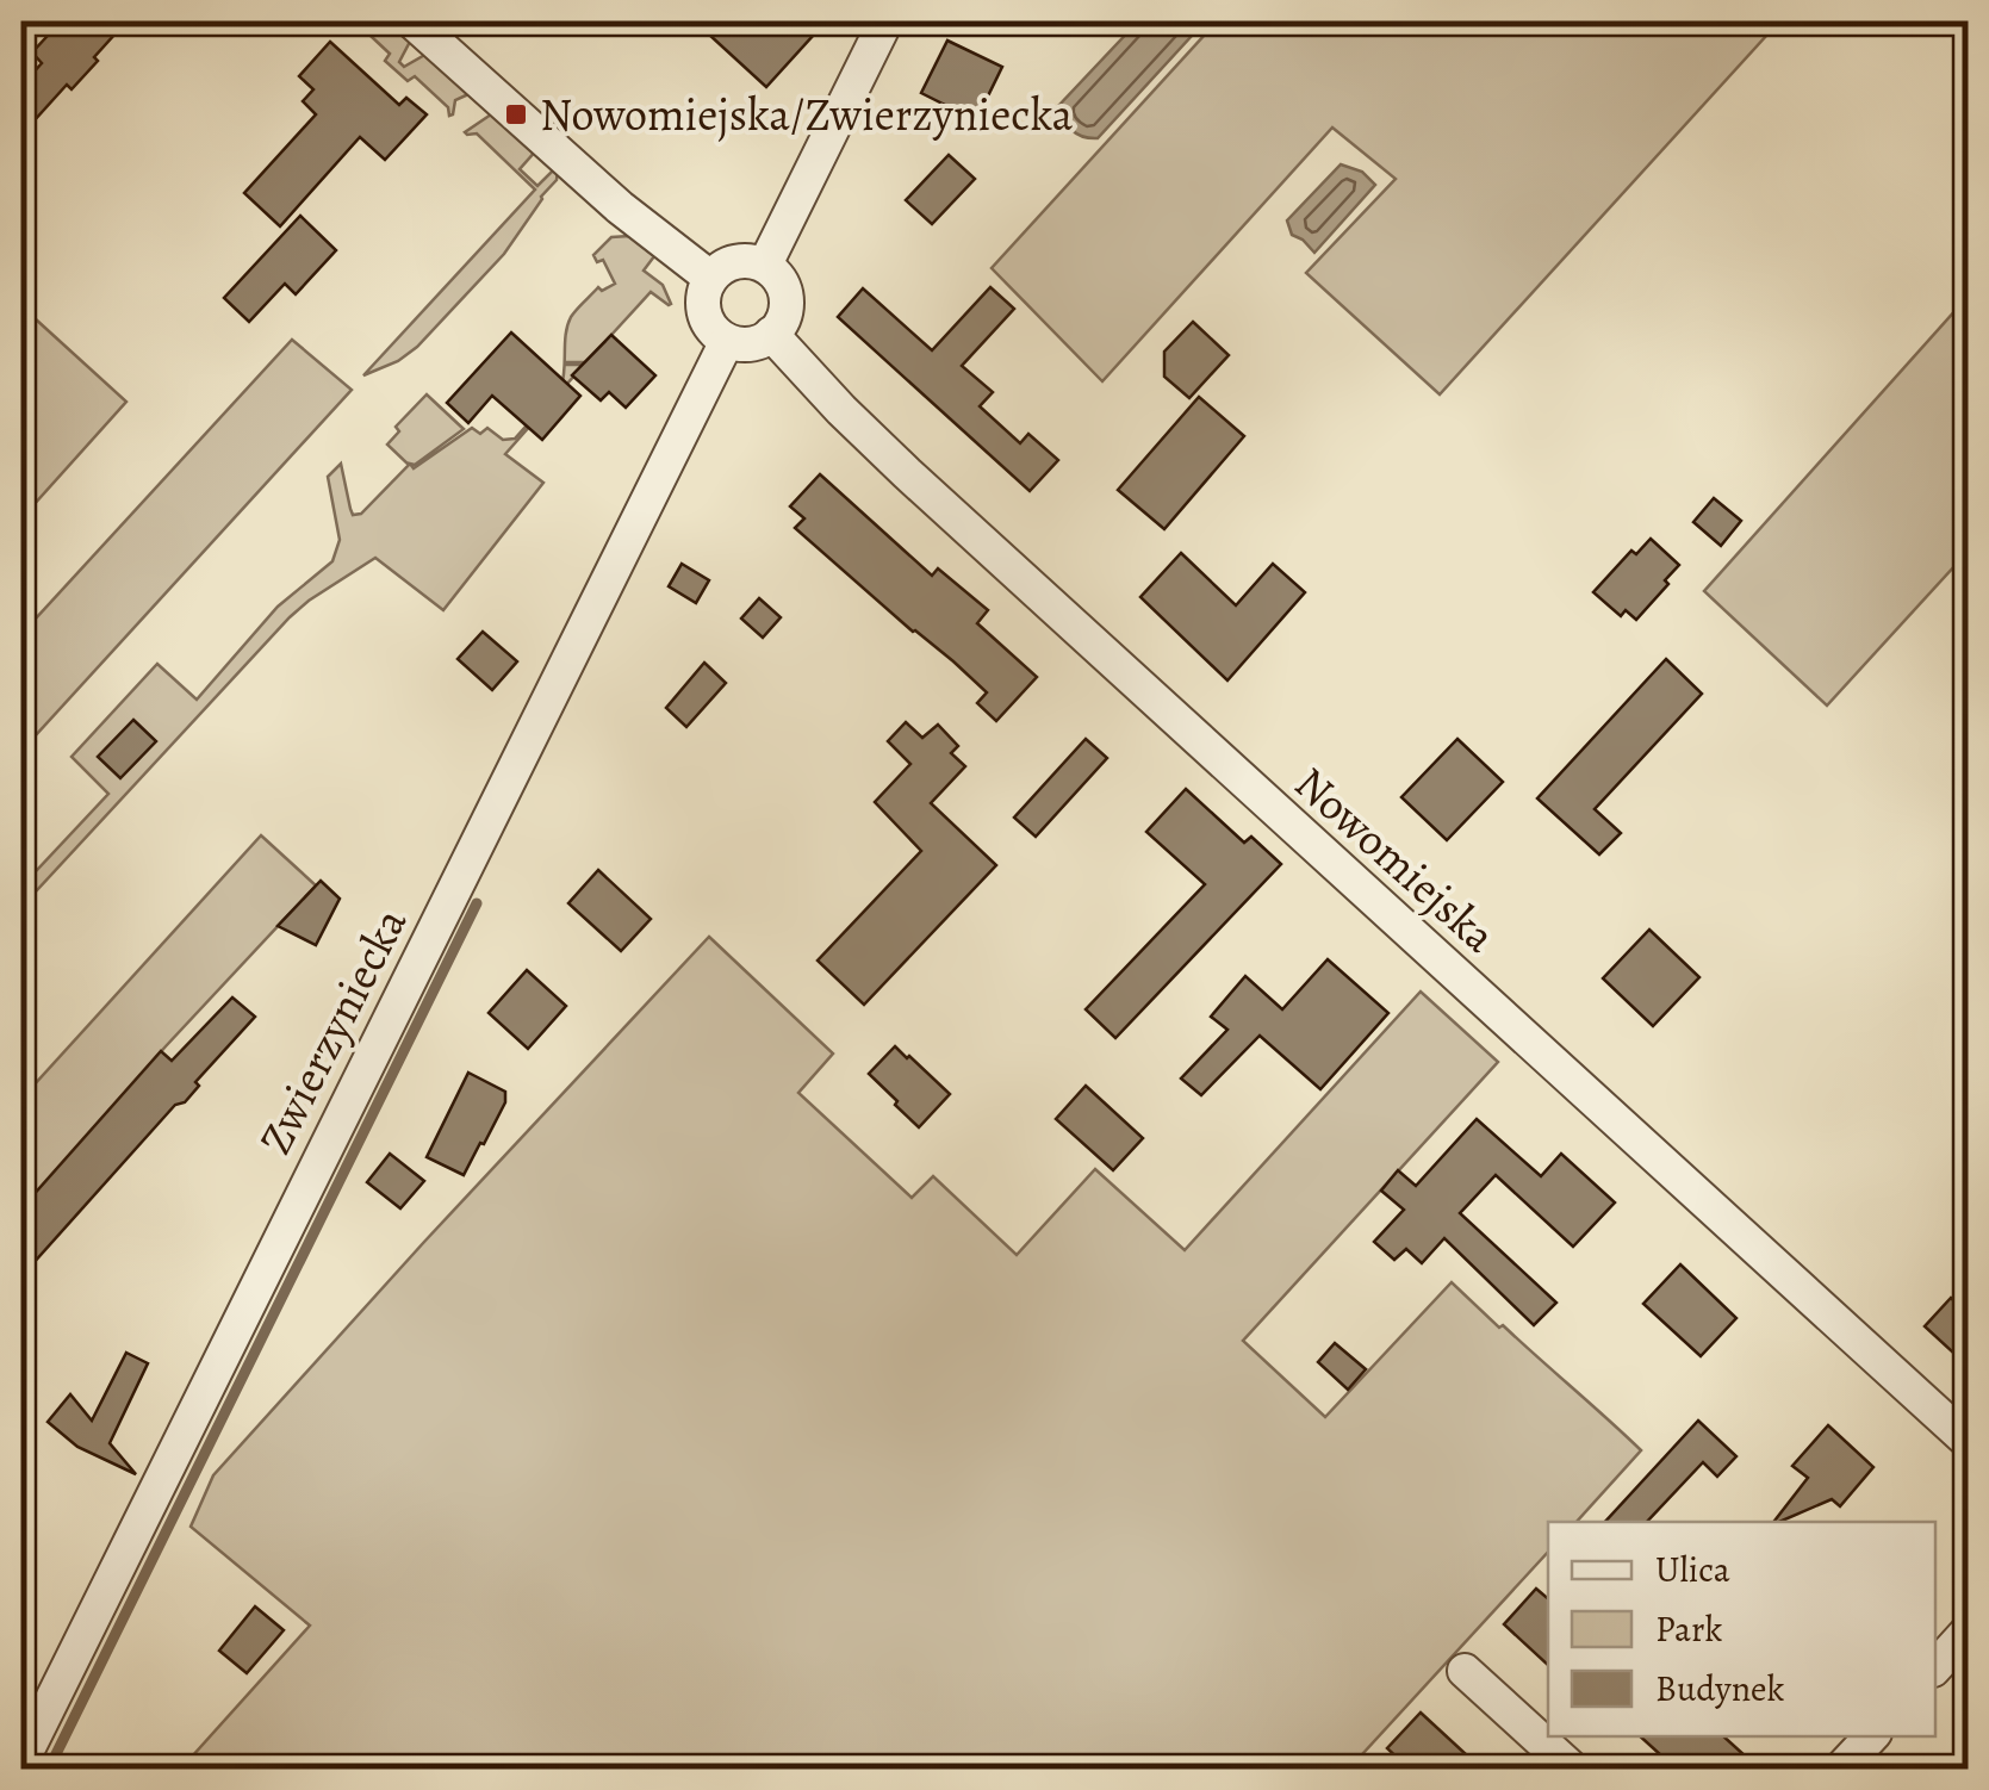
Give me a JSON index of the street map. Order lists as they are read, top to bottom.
{
  "streets": {
    "street": ["Nowomiejska", "Zwierzyniecka"]
  },
  "crossings": [
    ["Nowomiejska", "Zwierzyniecka"]
  ],
  "places": {
    "transit": ["Nowomiejska/Zwierzyniecka"]
  },
  "legend": ["Ulica", "Park", "Budynek"]
}
